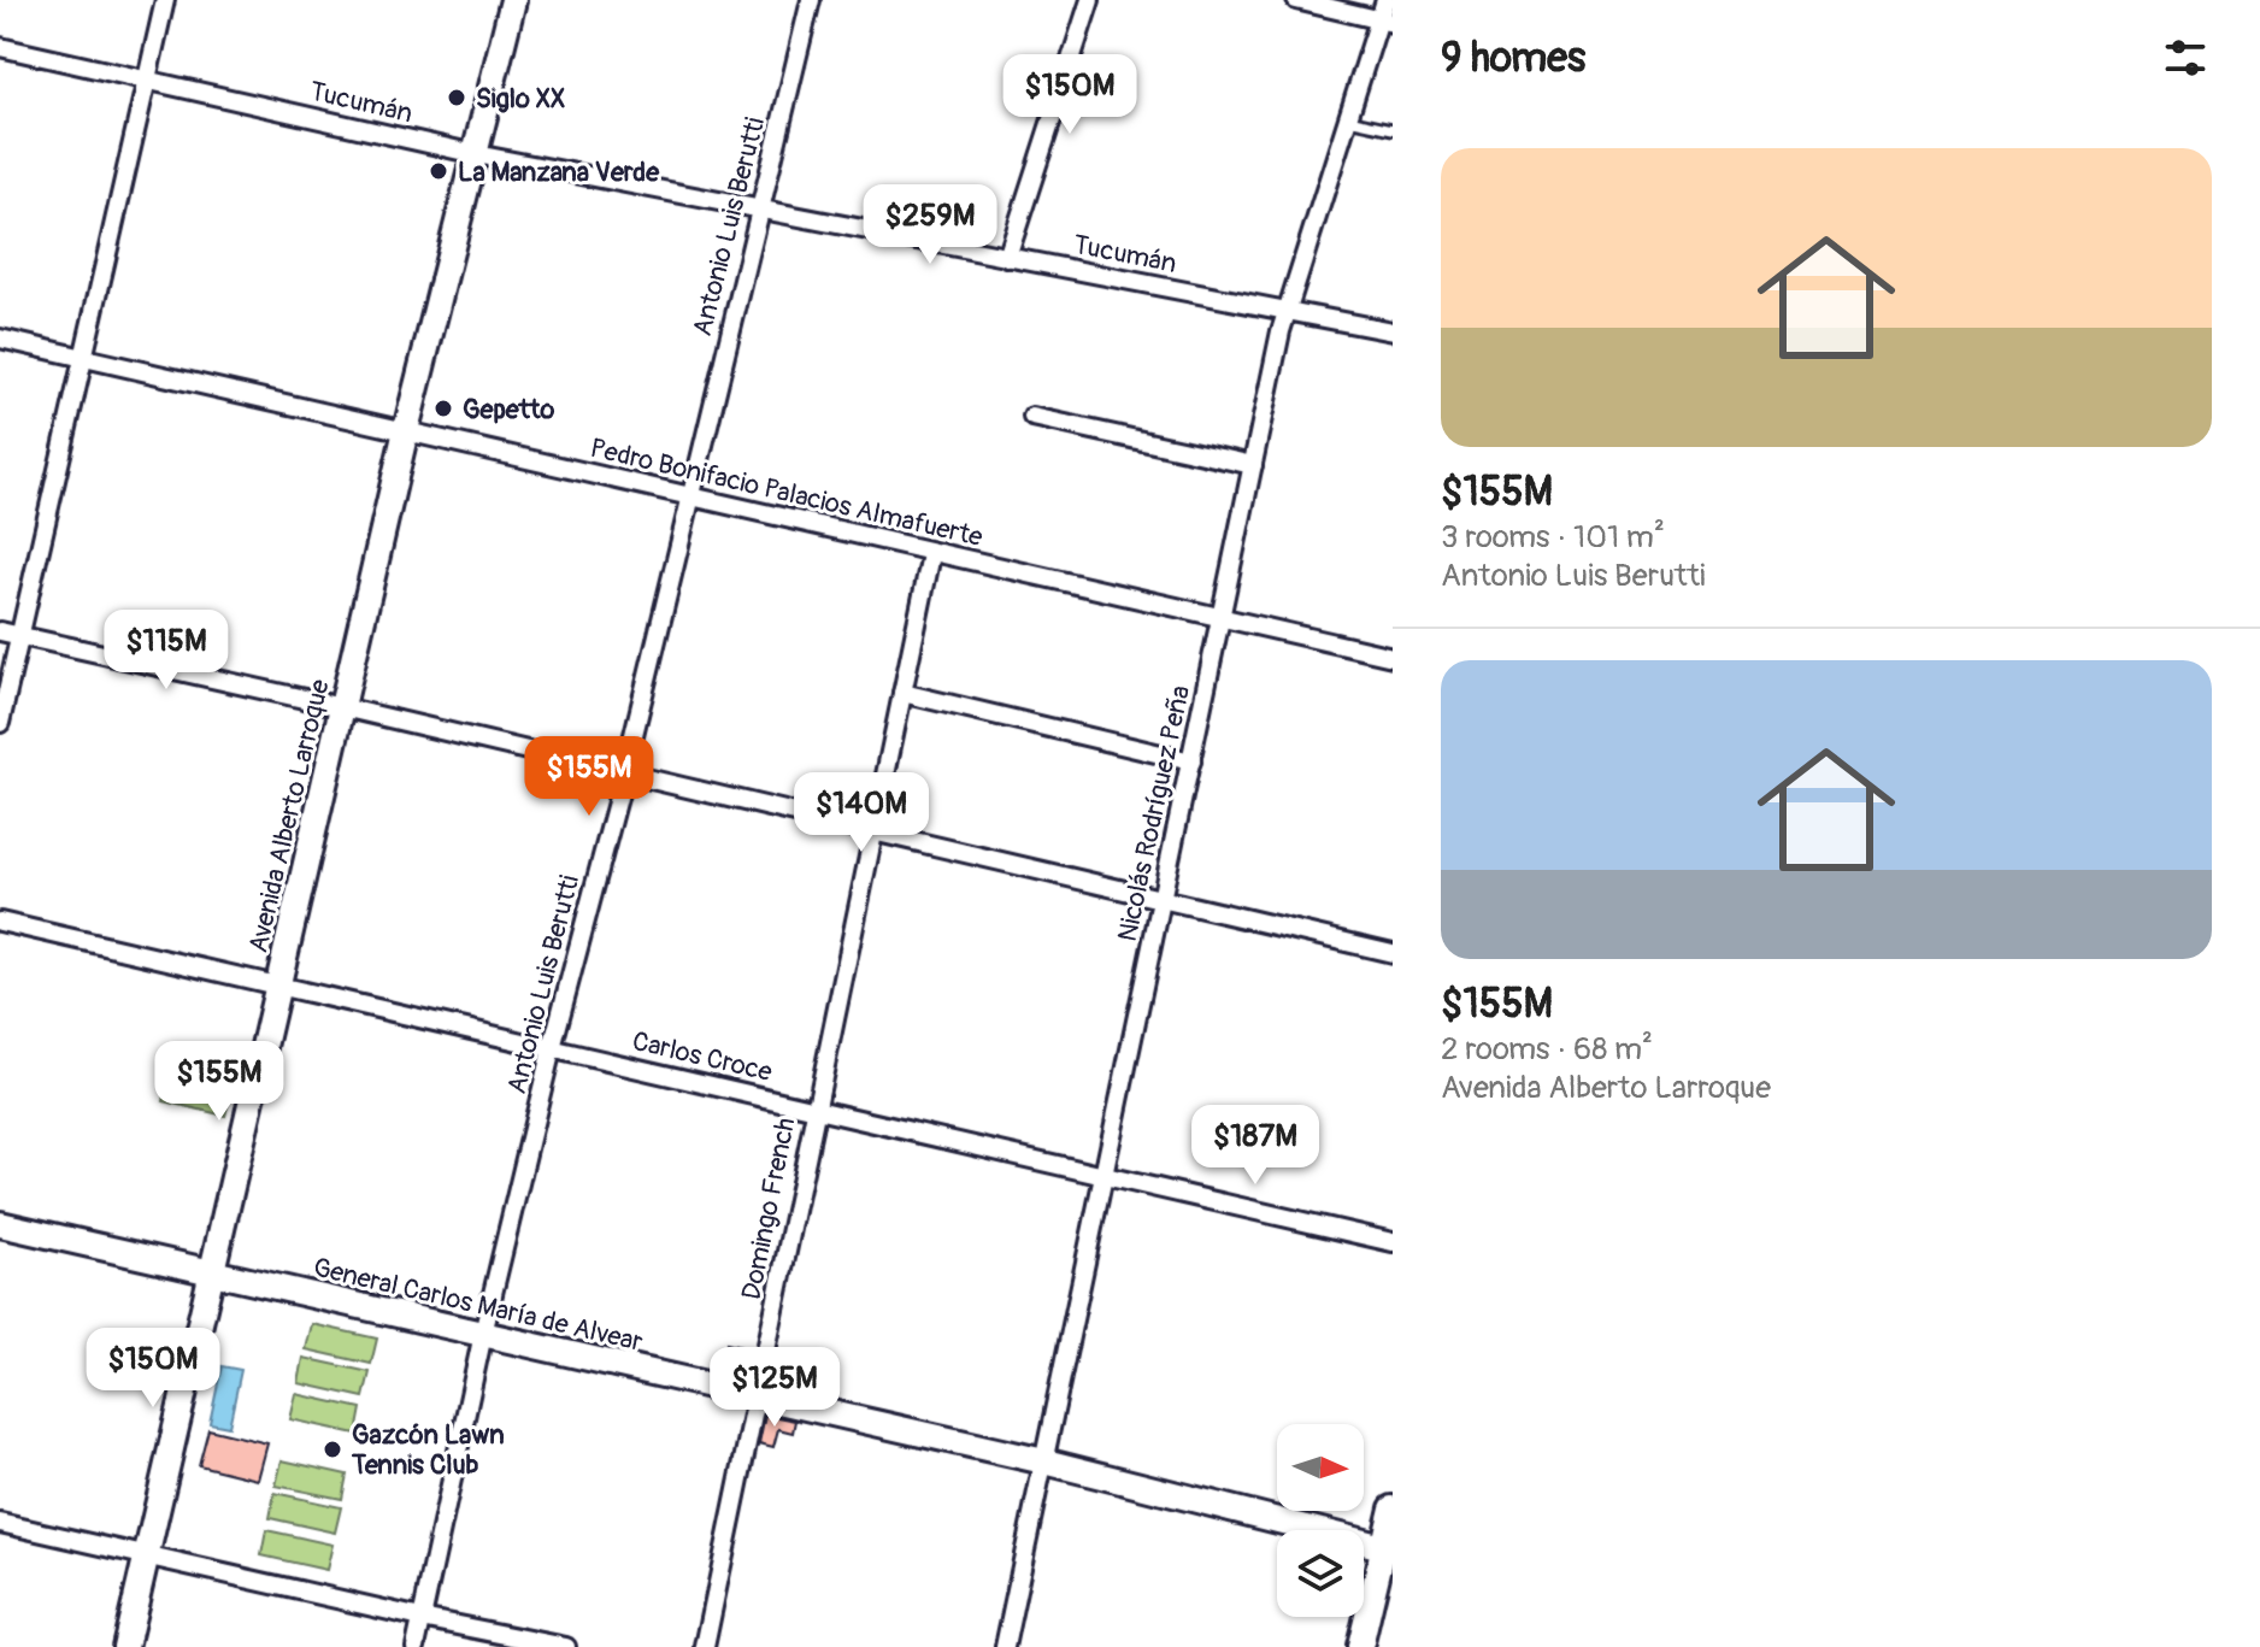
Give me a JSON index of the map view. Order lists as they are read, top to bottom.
{
  "streets": {
    "main road": ["Avenida Alberto Larroque", "General Carlos María de Alvear"],
    "street": [
      "Tucumán",
      "Antonio Luis Berutti",
      "Pedro Bonifacio Palacios Almafuerte",
      "Nicolás Rodríguez Peña",
      "Carlos Croce",
      "Domingo French"
    ]
  },
  "crossings": [
    ["Tucumán", "Antonio Luis Berutti"],
    ["Tucumán", "Nicolás Rodríguez Peña"],
    ["Tucumán", "Avenida Alberto Larroque"],
    ["Antonio Luis Berutti", "Pedro Bonifacio Palacios Almafuerte"],
    ["Antonio Luis Berutti", "Carlos Croce"],
    ["Antonio Luis Berutti", "General Carlos María de Alvear"],
    ["Pedro Bonifacio Palacios Almafuerte", "Nicolás Rodríguez Peña"],
    ["Pedro Bonifacio Palacios Almafuerte", "Avenida Alberto Larroque"],
    ["Pedro Bonifacio Palacios Almafuerte", "Domingo French"],
    ["Nicolás Rodríguez Peña", "Carlos Croce"],
    ["Nicolás Rodríguez Peña", "General Carlos María de Alvear"],
    ["Avenida Alberto Larroque", "Carlos Croce"],
    ["Avenida Alberto Larroque", "General Carlos María de Alvear"],
    ["Carlos Croce", "Domingo French"],
    ["Domingo French", "General Carlos María de Alvear"]
  ],
  "places": [
    "Siglo XX",
    "La Manzana Verde",
    "Gepetto",
    "Gazcón Lawn Tennis Club"
  ],
  "north": "right",
  "page": {
    "heading": "9 homes",
    "price": [
      "$150M",
      "$259M",
      "$115M",
      "$155M",
      "$140M",
      "$155M",
      "$187M",
      "$150M",
      "$125M"
    ],
    "list": [
      {
        "name": "$155M",
        "note": "3 rooms · 101 m² · Antonio Luis Berutti"
      },
      {
        "name": "$155M",
        "note": "2 rooms · 68 m² · Avenida Alberto Larroque"
      }
    ]
  }
}
